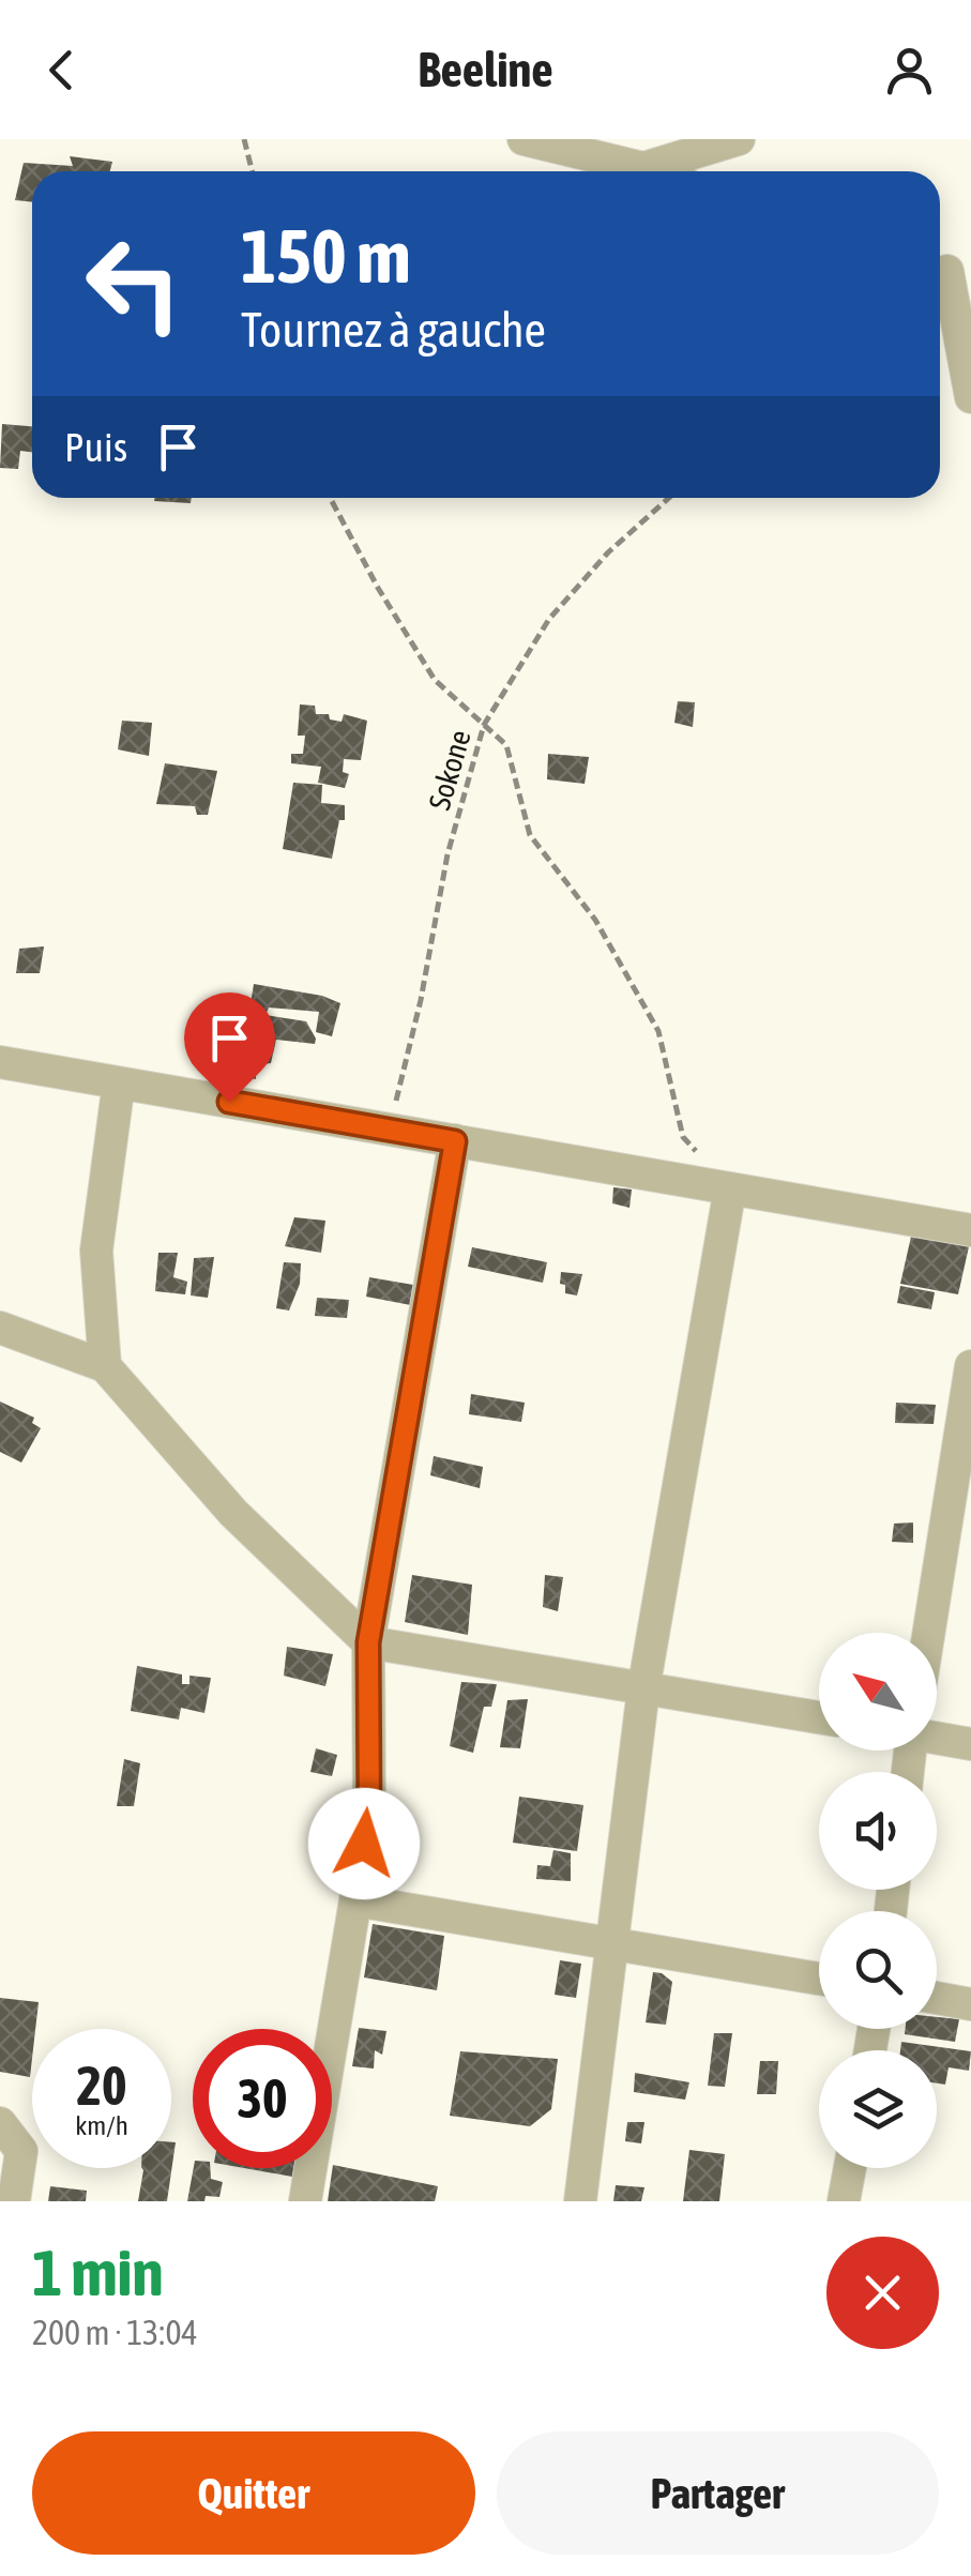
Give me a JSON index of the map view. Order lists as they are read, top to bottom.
{
  "streets": {
    "path": ["Sokone"]
  },
  "north": "top left",
  "page": {
    "header": "Beeline",
    "turn": ["150 m", "Tournez à gauche"],
    "then": "Puis",
    "speed": "20 km/h",
    "limit": "30",
    "heading": ["1 min", "200 m · 13:04"],
    "buttons": ["Quitter", "Partager"]
  }
}
